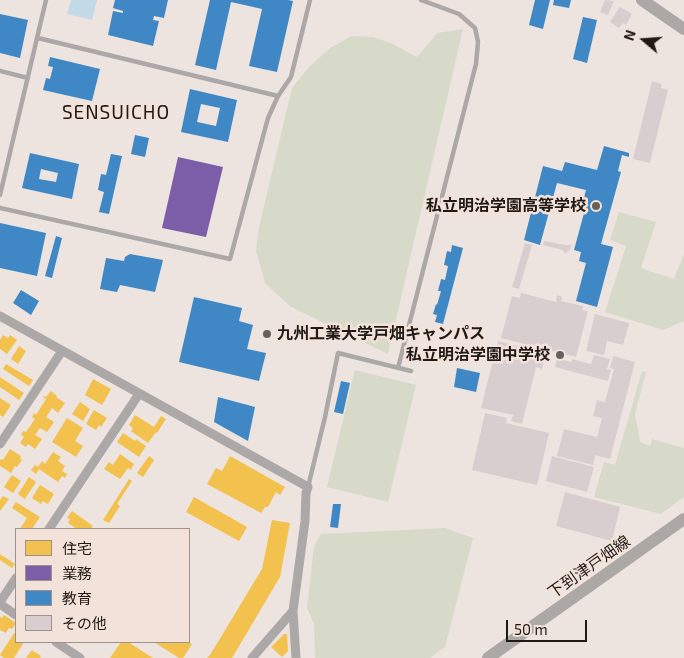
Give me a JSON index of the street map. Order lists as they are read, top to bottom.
{
  "streets": {
    "main road": ["下到津戸畑線"]
  },
  "districts": ["SENSUICHO"],
  "places": ["私立明治学園高等学校", "九州工業大学戸畑キャンパス", "私立明治学園中学校"],
  "legend": [
    "住宅",
    "業務",
    "教育",
    "その他"
  ],
  "scale_bar": "50 m",
  "north": "left"
}
